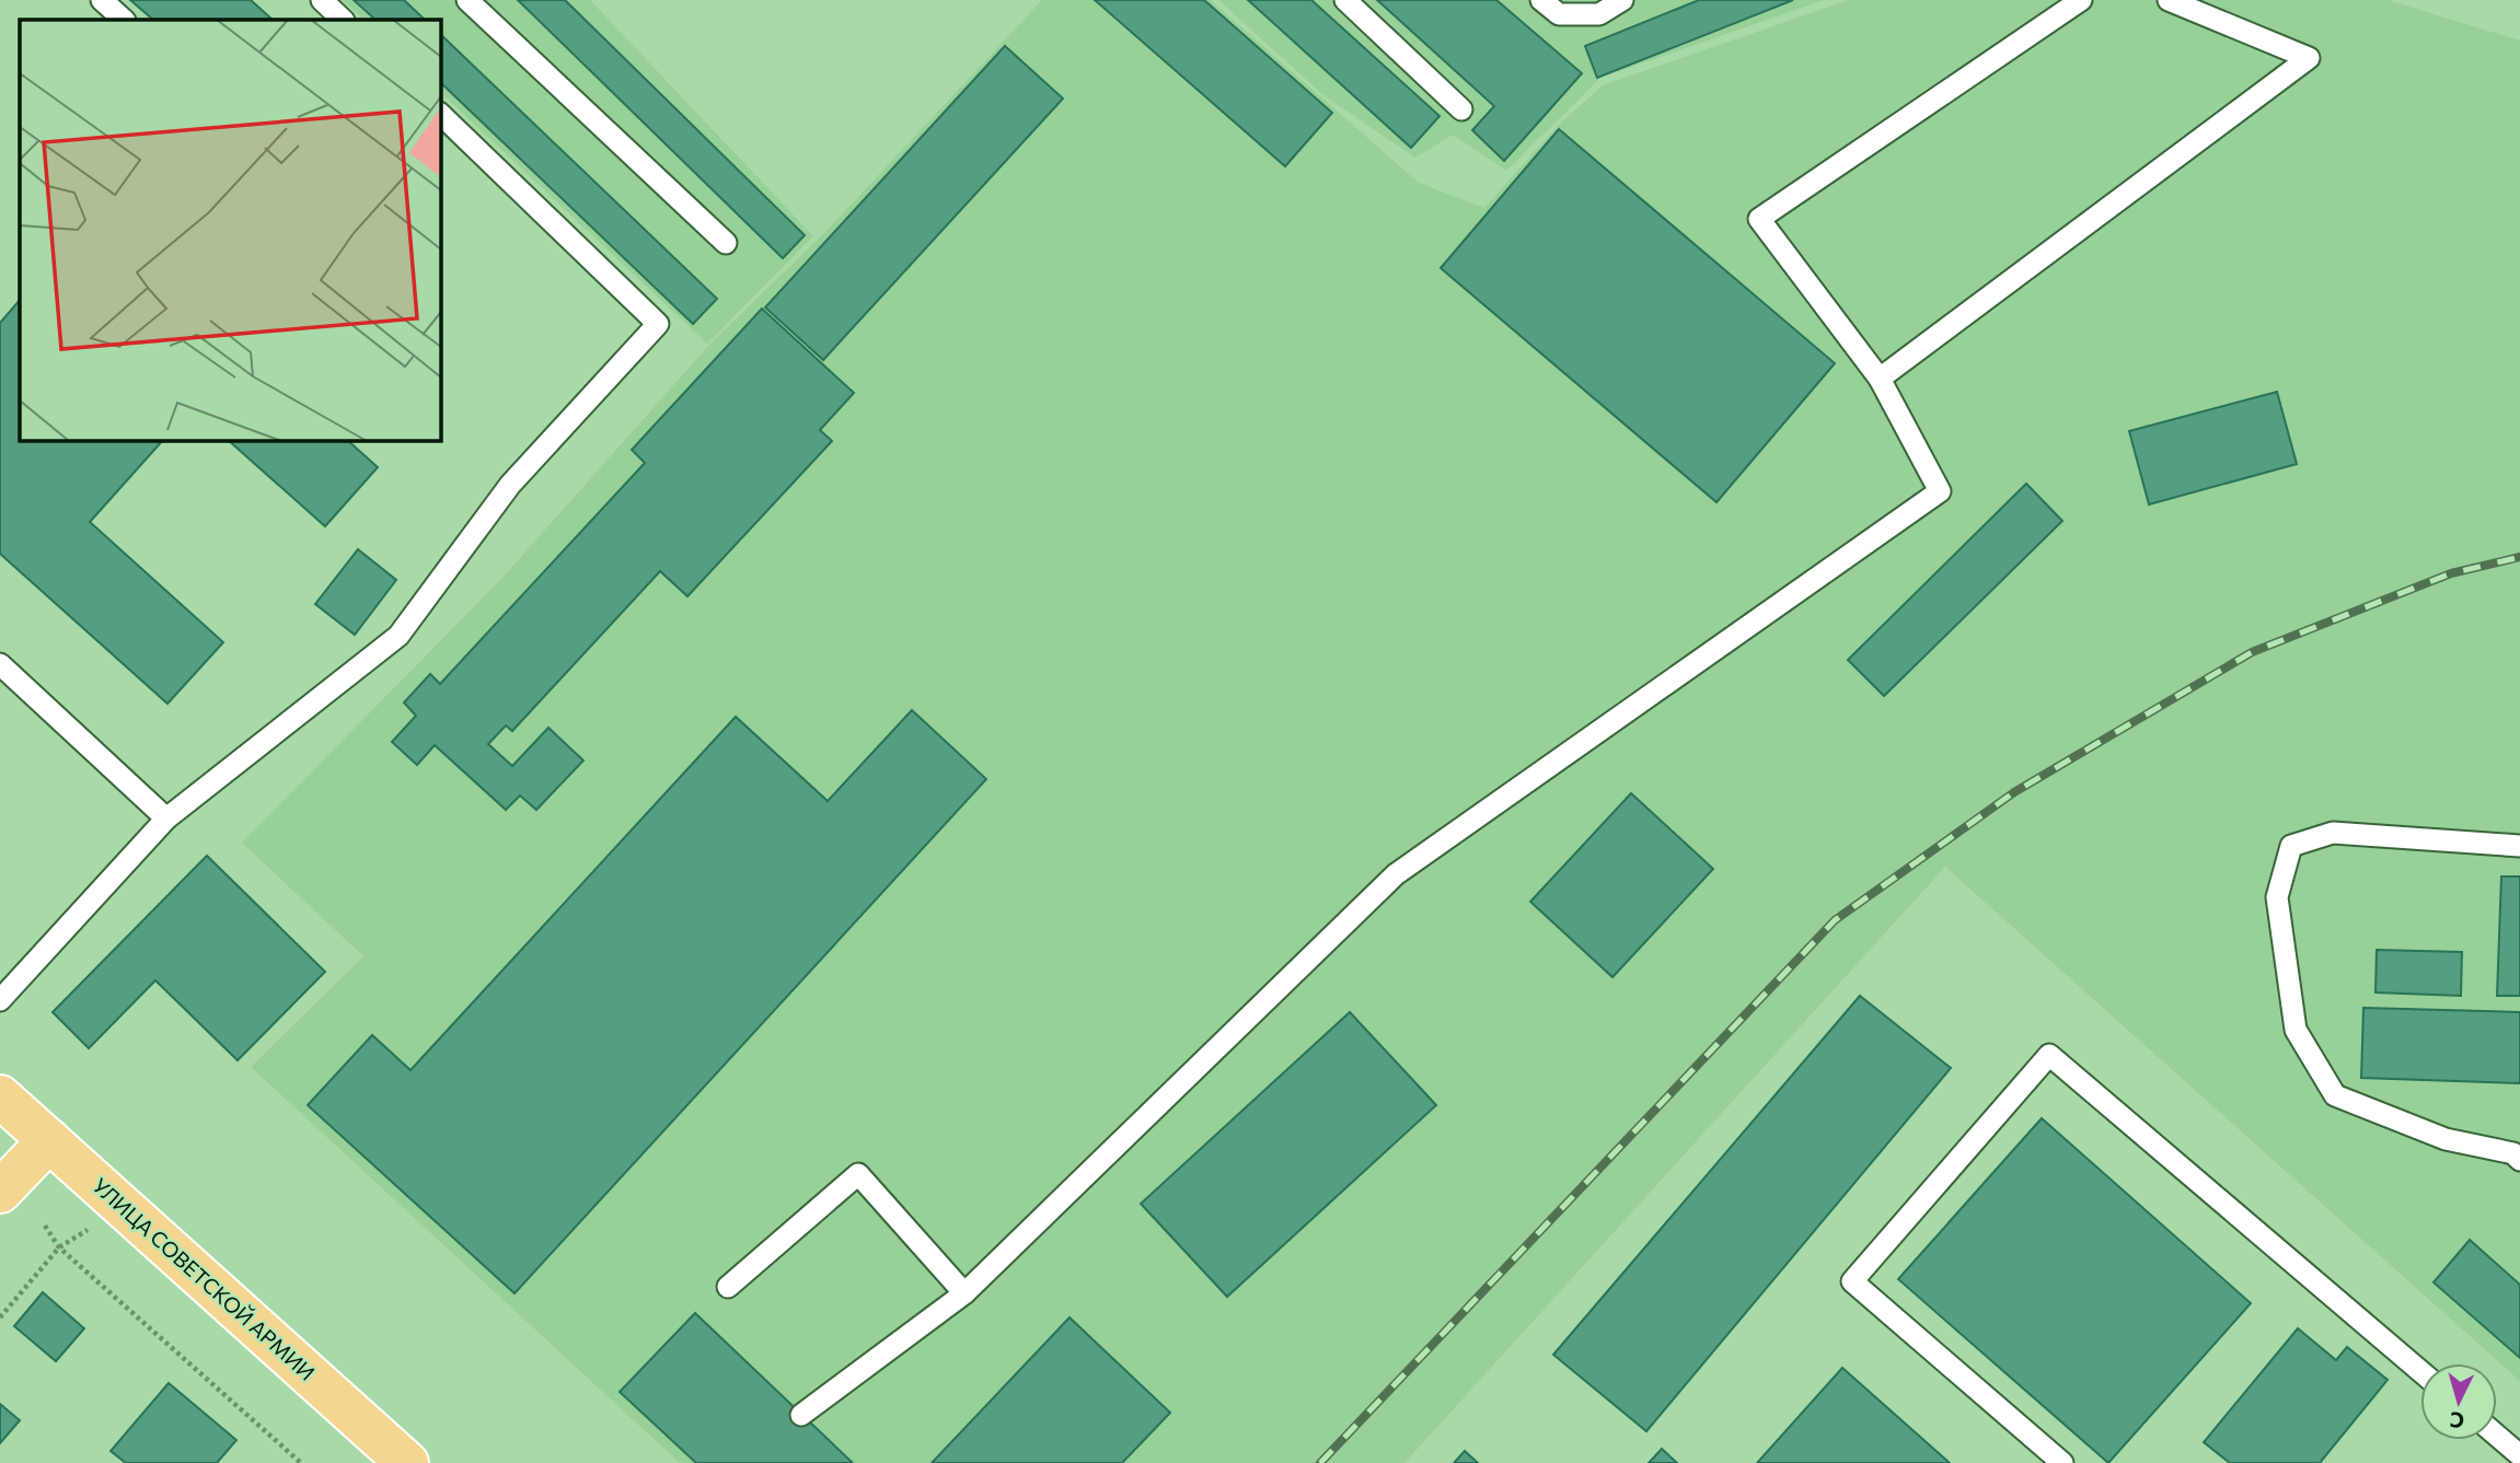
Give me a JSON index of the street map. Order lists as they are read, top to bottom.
{
  "streets": {
    "main road": ["УЛИЦА СОВЕТСКОЙ АРМИИ"]
  },
  "north": "bottom"
}
